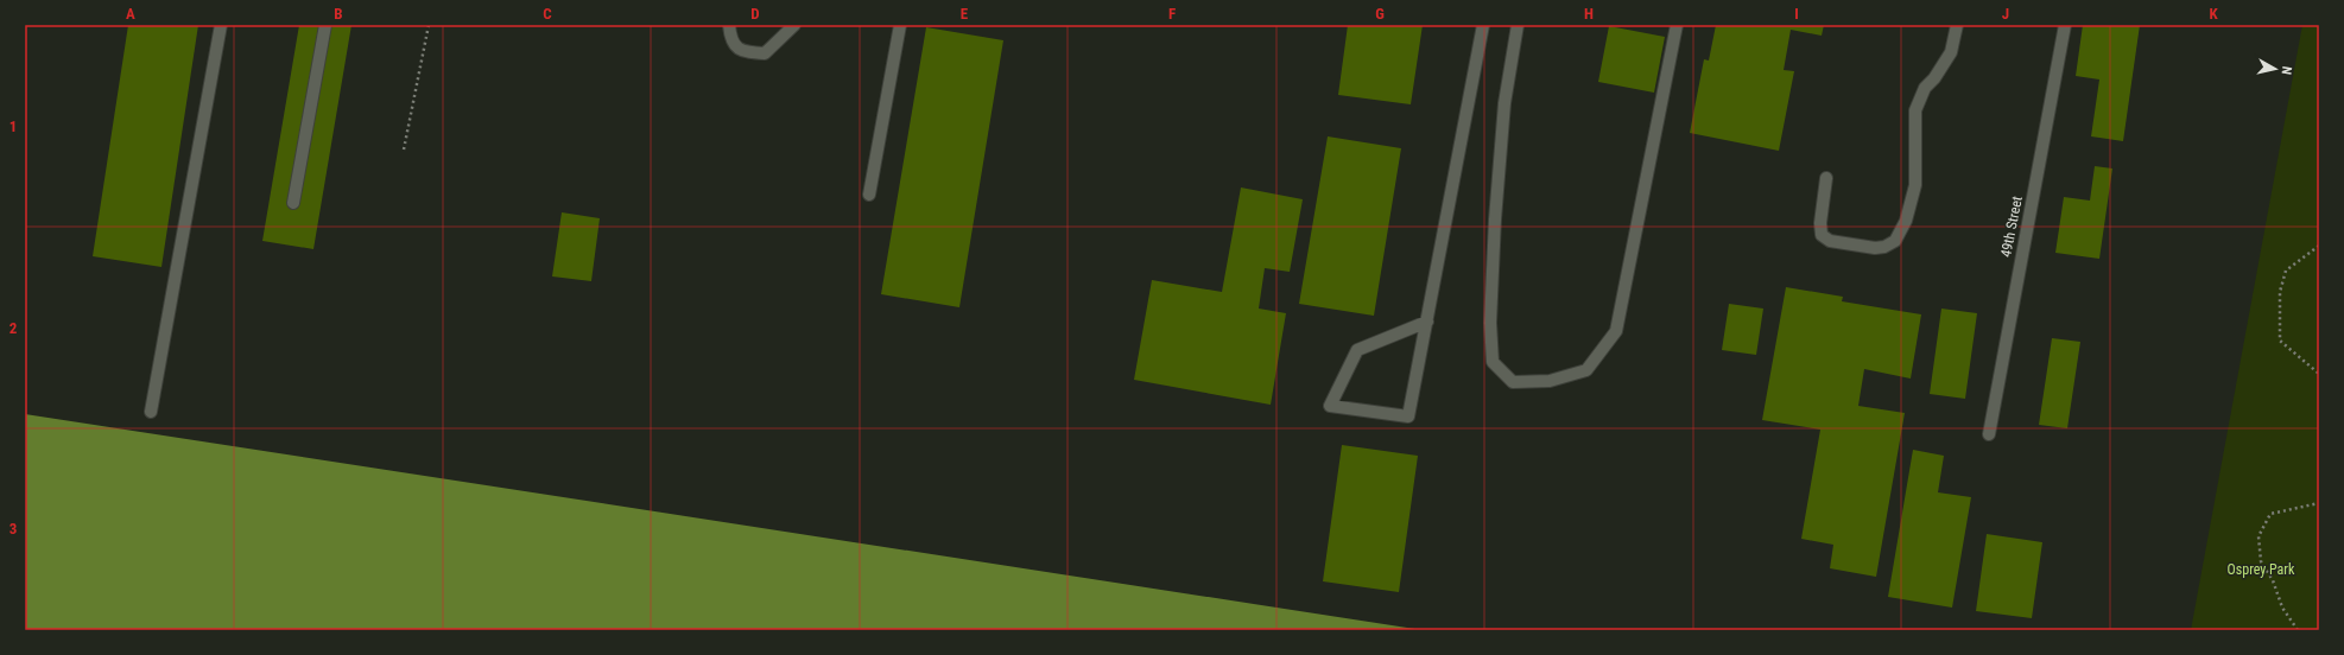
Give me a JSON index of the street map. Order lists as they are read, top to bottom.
{
  "streets": {
    "street": ["49th Street"]
  },
  "parks": ["Osprey Park"],
  "north": "right",
  "grid": {
    "columns": [
      "A",
      "B",
      "C",
      "D",
      "E",
      "F",
      "G",
      "H",
      "I",
      "J",
      "K"
    ],
    "rows": ["1", "2", "3"]
  }
}
